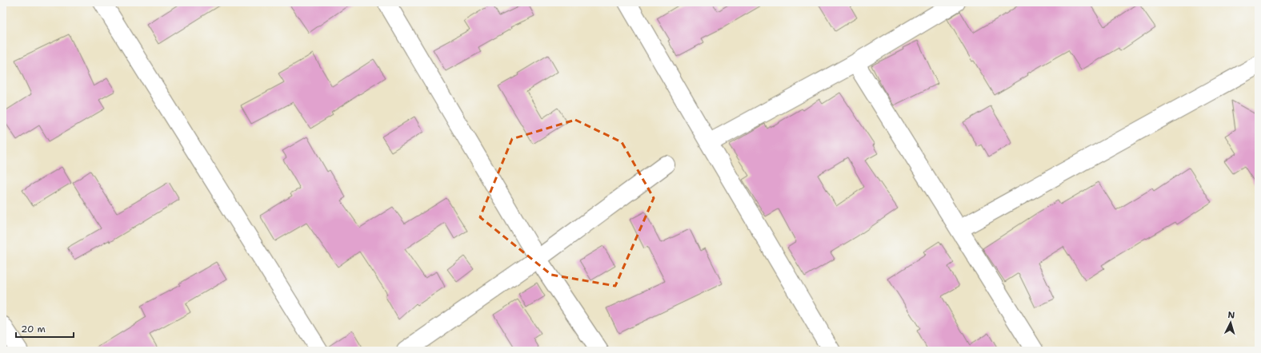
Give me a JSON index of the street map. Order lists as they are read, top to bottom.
{
  "scale_bar": "20 m",
  "north": "top"
}
